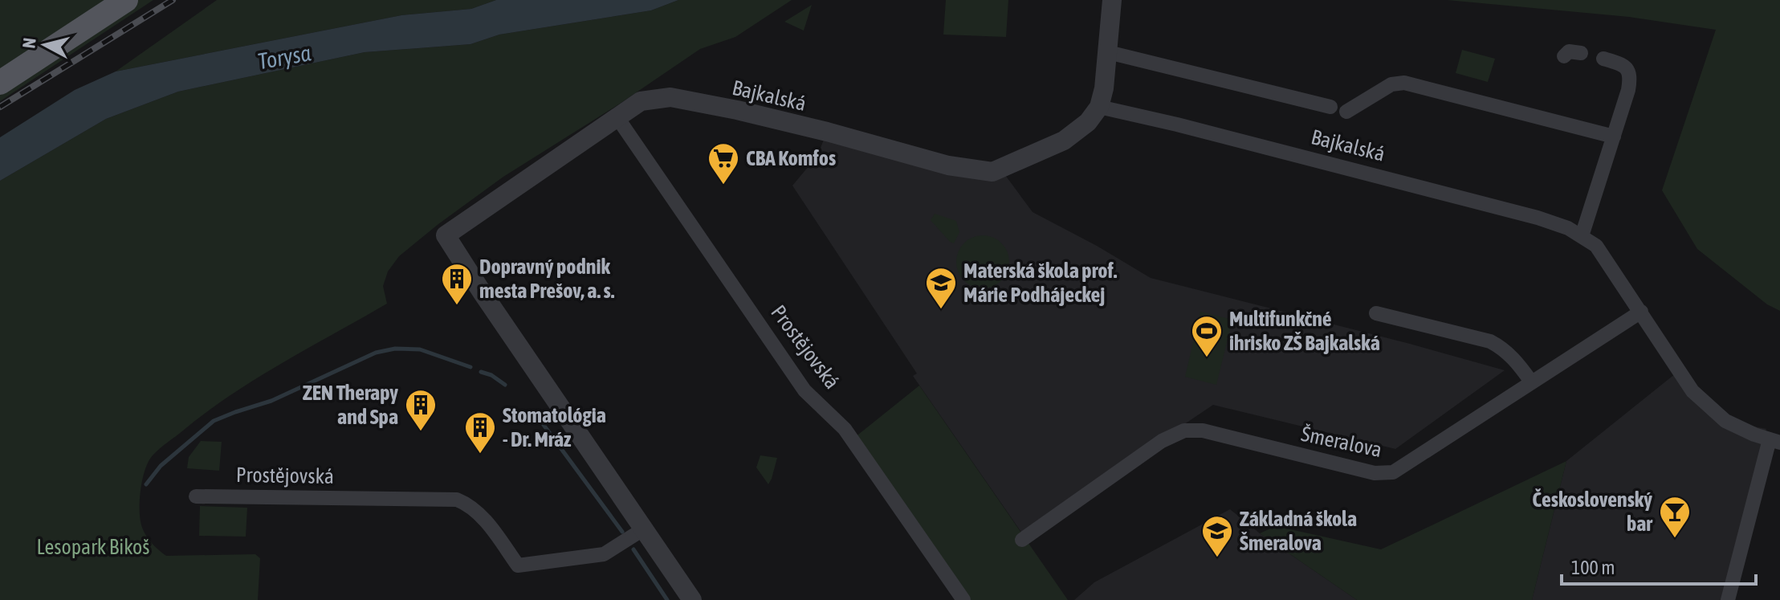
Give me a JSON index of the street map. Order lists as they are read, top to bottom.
{
  "streets": {
    "street": ["Bajkalská", "Prostějovská", "Šmeralova"]
  },
  "crossings": [
    ["Bajkalská", "Prostějovská"],
    ["Bajkalská", "Šmeralova"]
  ],
  "water": ["Torysa"],
  "parks": ["Lesopark Bikoš"],
  "places": {
    "supermarket": ["CBA Komfos"],
    "building": ["Dopravný podnik mesta Prešov, a. s.", "ZEN Therapy and Spa", "Stomatológia - Dr. Mráz"],
    "school or university": ["Materská škola prof. Márie Podhájeckej", "Základná škola Šmeralova"],
    "sports": ["Multifunkčné ihrisko ZŠ Bajkalská"],
    "bar": ["Československý bar"]
  },
  "scale_bar": "100 m",
  "north": "left"
}
